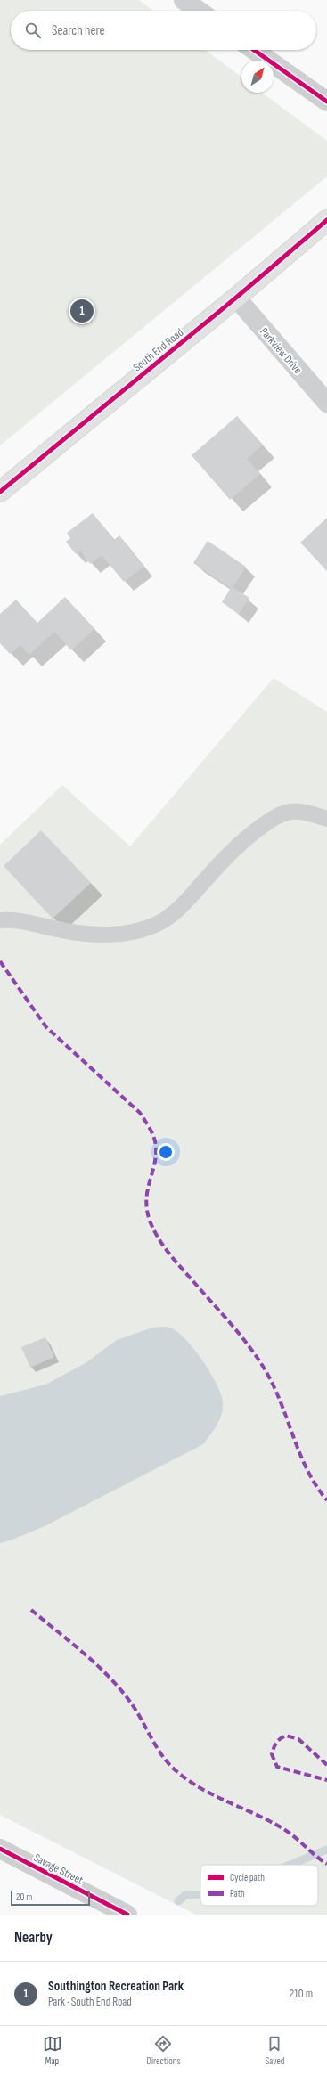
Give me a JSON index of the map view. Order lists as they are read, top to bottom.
{
  "streets": {
    "street": ["South End Road", "Parkview Drive", "Savage Street"]
  },
  "crossings": [
    ["South End Road", "Parkview Drive"]
  ],
  "legend": ["Cycle path", "Path"],
  "scale_bar": "20 m",
  "north": "top right",
  "page": {
    "search": "Search here",
    "pins": "1",
    "scale": "20 m",
    "heading": "Nearby",
    "list": [
      {
        "mark": "1",
        "name": "Southington Recreation Park",
        "note": "Park · South End Road",
        "value": "210 m"
      }
    ],
    "nav": ["Map", "Directions", "Saved"]
  }
}
